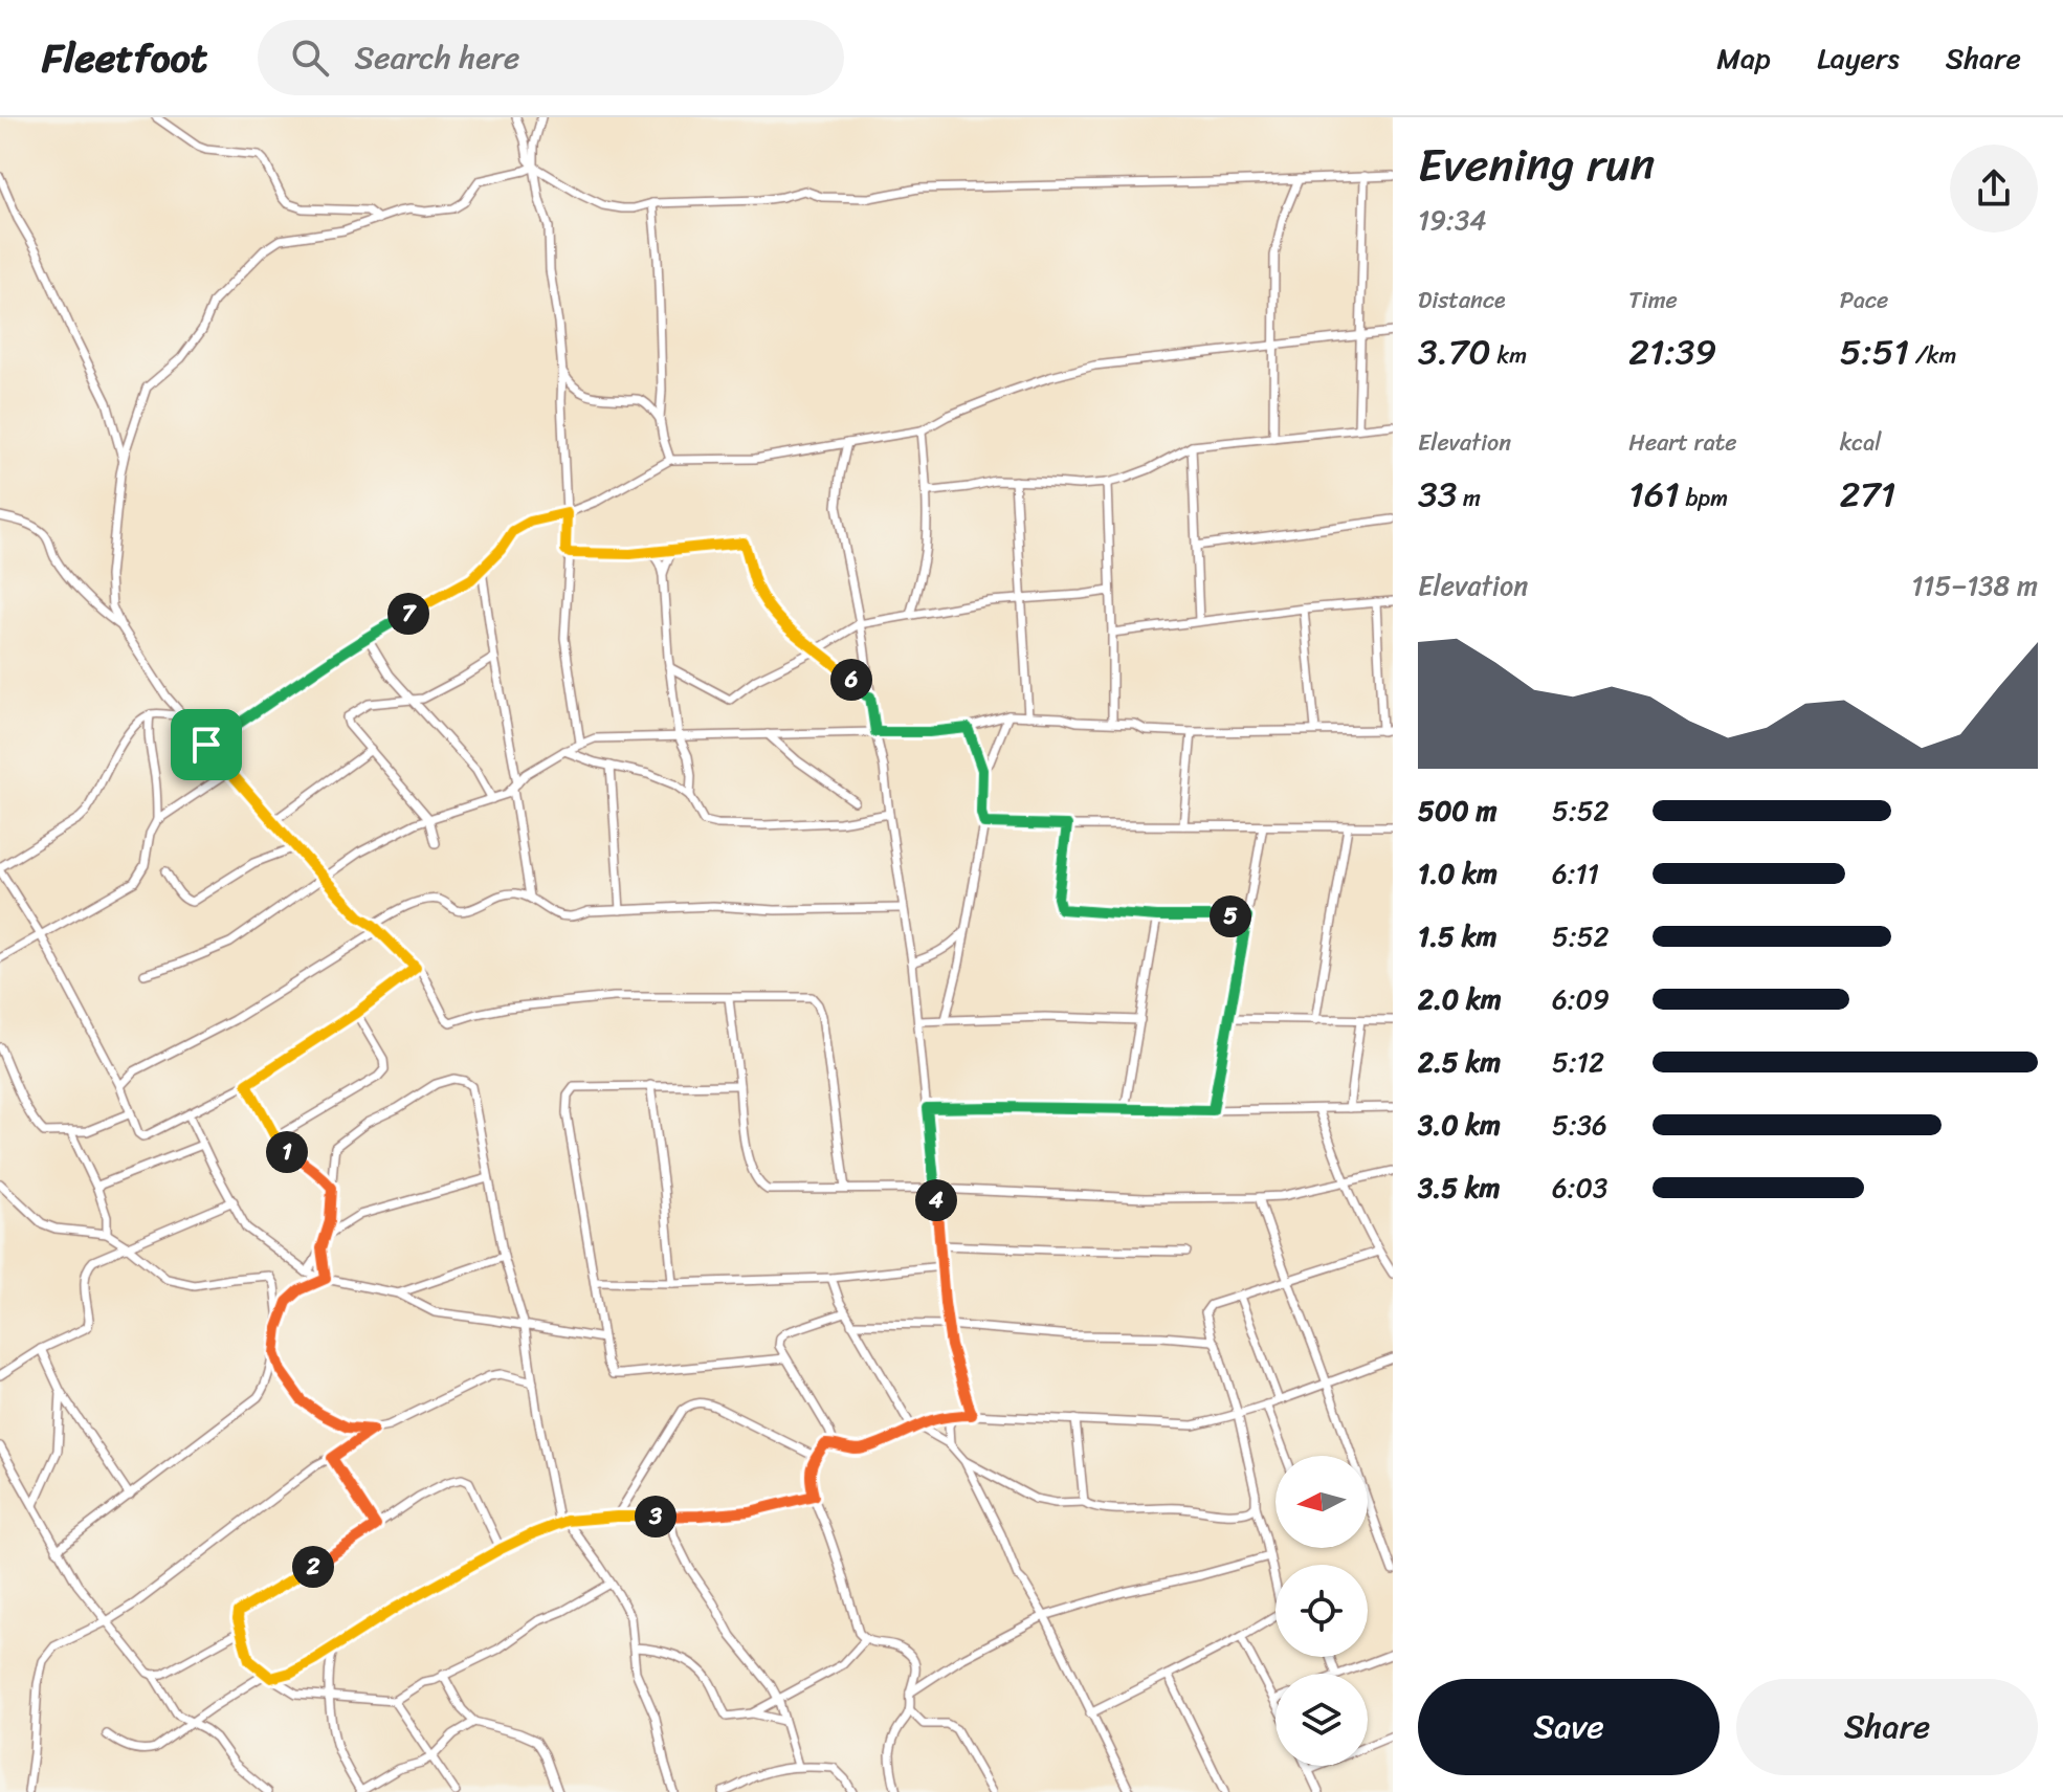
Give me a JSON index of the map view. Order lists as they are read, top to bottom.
{
  "north": "left",
  "page": {
    "header": "Fleetfoot",
    "search": "Search here",
    "nav": ["Map", "Layers", "Share"],
    "heading": ["Evening run", "19:34"],
    "stats": [
      ["Distance", "3.70 km"],
      ["Time", "21:39"],
      ["Pace", "5:51 /km"],
      ["Elevation", "33 m"],
      ["Heart rate", "161 bpm"],
      ["kcal", "271"]
    ],
    "chart": ["Elevation", "115–138 m"],
    "pins": [
      "7",
      "6",
      "5",
      "1",
      "4",
      "3",
      "2"
    ],
    "list": [
      {
        "name": "500 m",
        "note": "5:52"
      },
      {
        "name": "1.0 km",
        "note": "6:11"
      },
      {
        "name": "1.5 km",
        "note": "5:52"
      },
      {
        "name": "2.0 km",
        "note": "6:09"
      },
      {
        "name": "2.5 km",
        "note": "5:12"
      },
      {
        "name": "3.0 km",
        "note": "5:36"
      },
      {
        "name": "3.5 km",
        "note": "6:03"
      }
    ],
    "buttons": ["Save", "Share"]
  }
}
